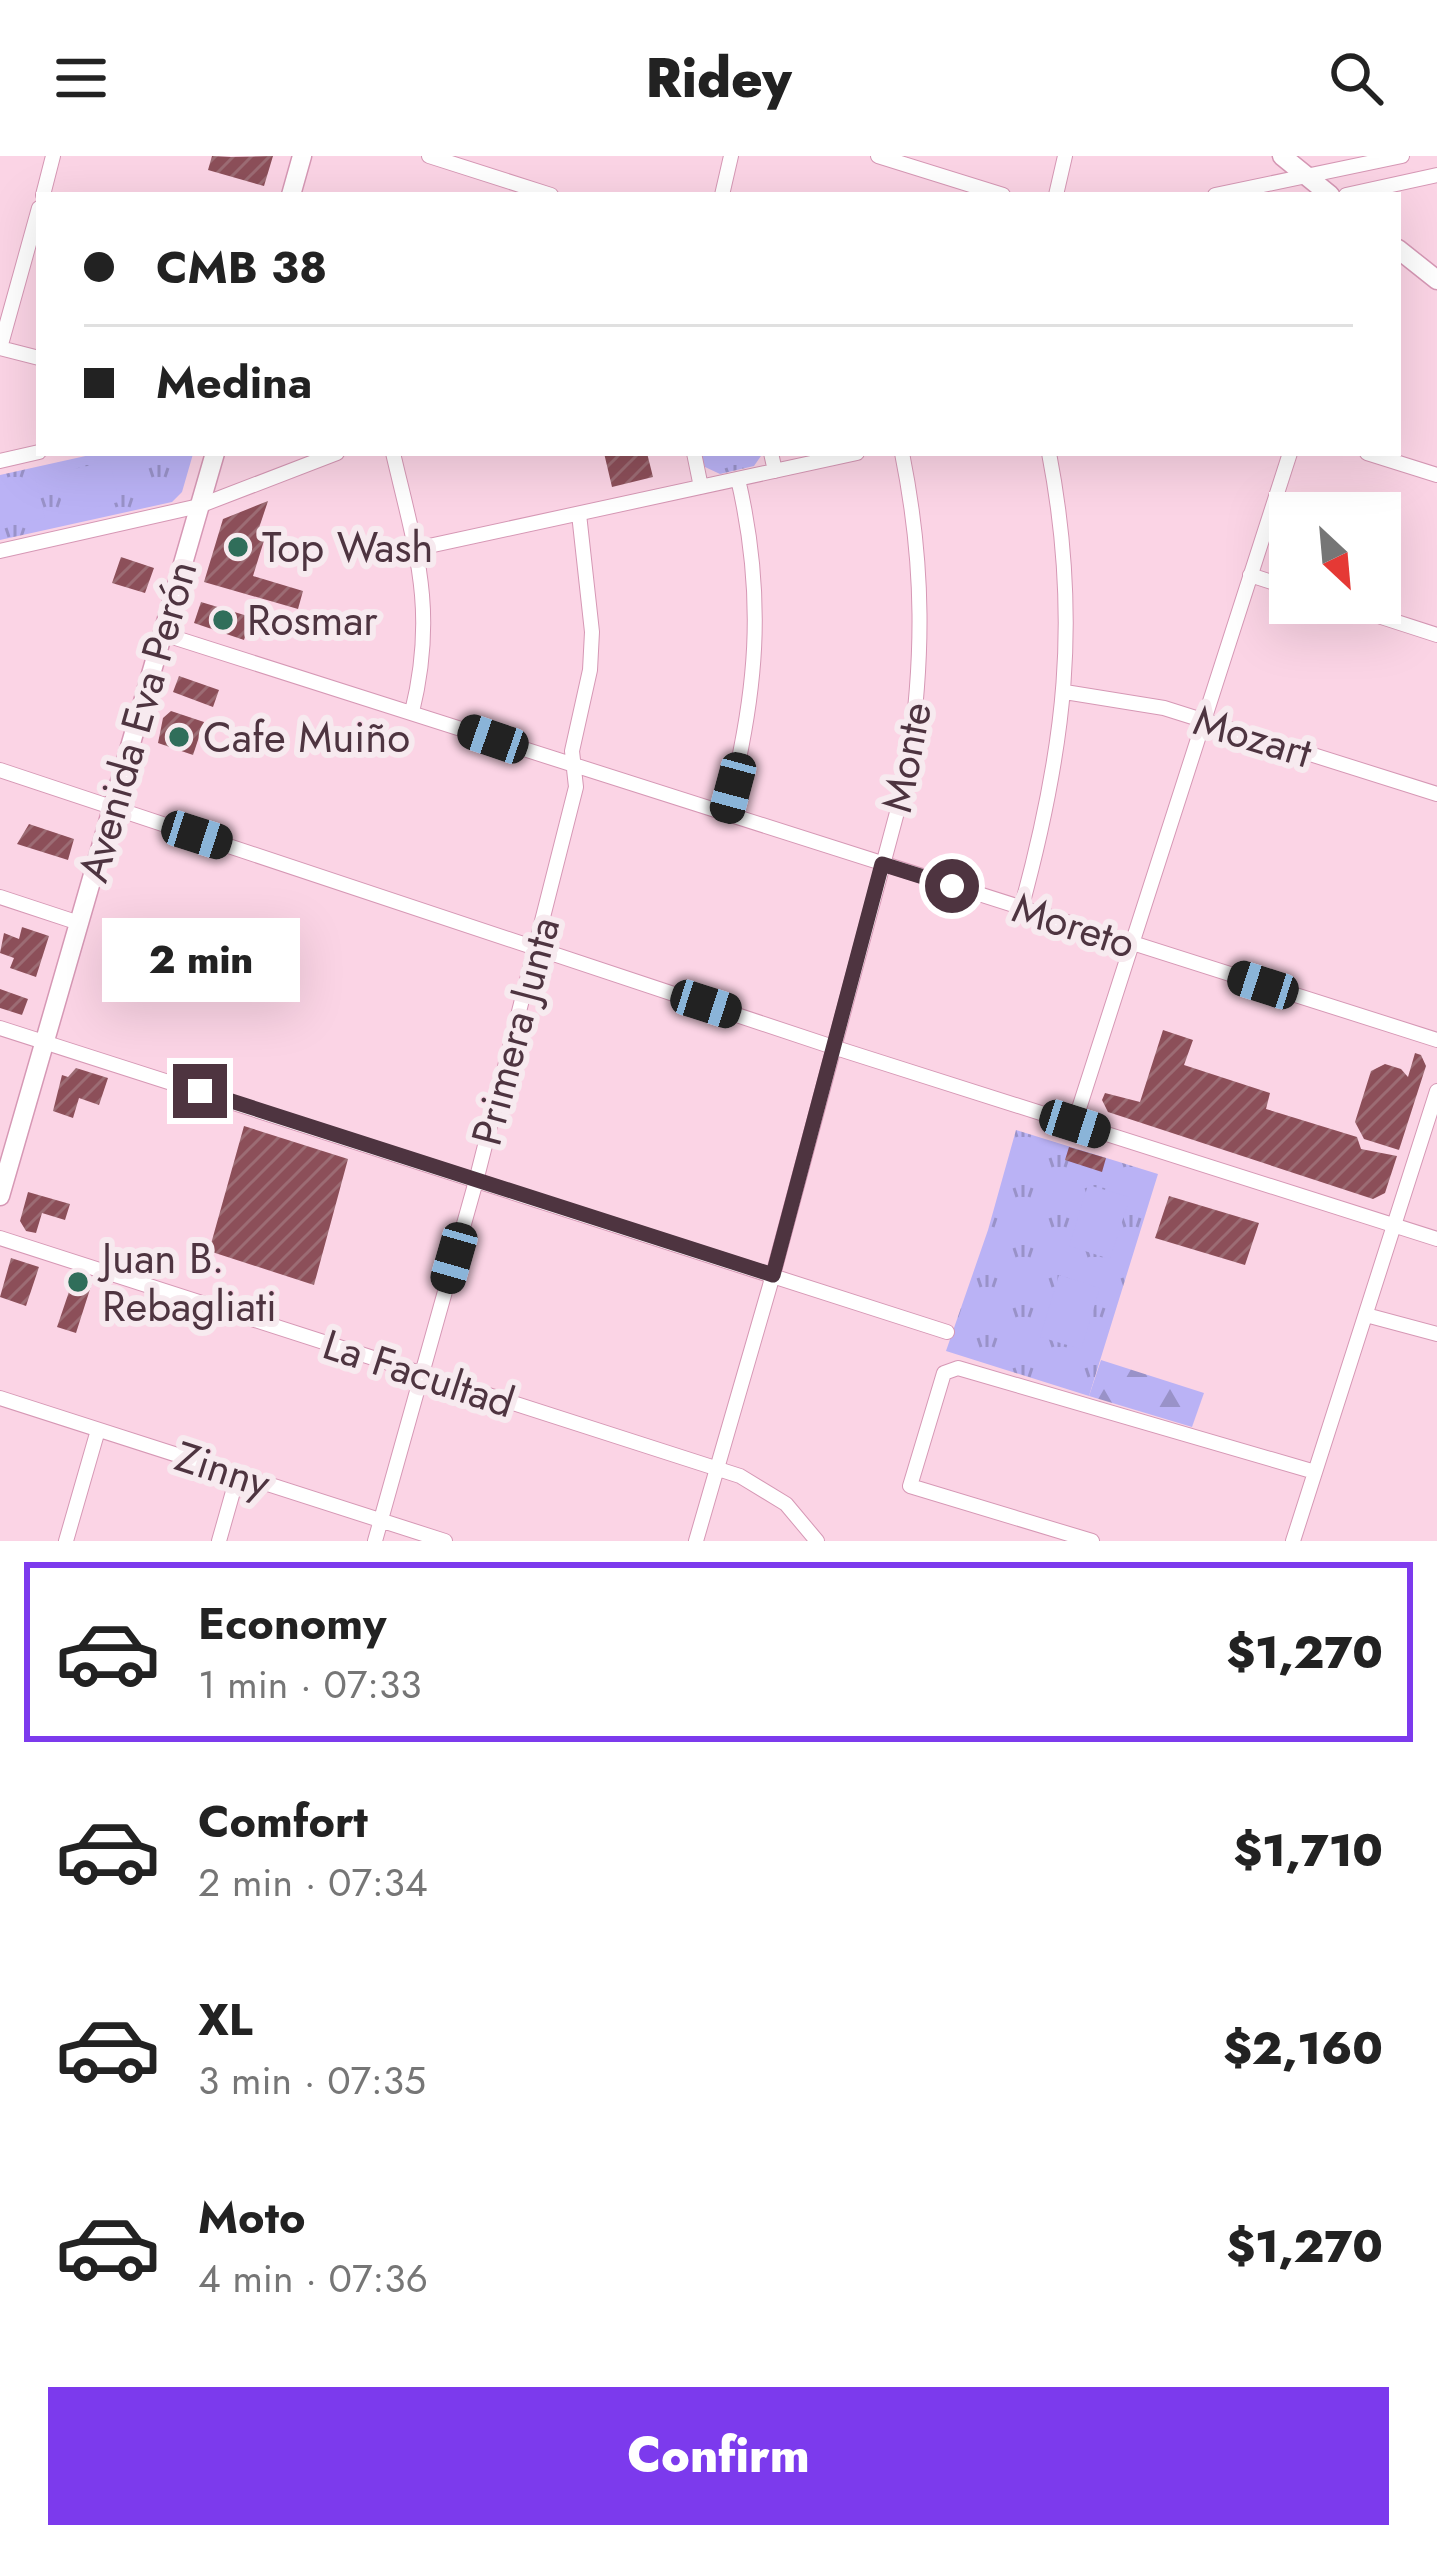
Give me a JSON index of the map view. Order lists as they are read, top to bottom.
{
  "streets": {
    "main road": ["Avenida Eva Perón"],
    "street": [
      "Mozart",
      "Monte",
      "Moreto",
      "Primera Junta",
      "La Facultad",
      "Zinny"
    ]
  },
  "crossings": [
    ["Avenida Eva Perón", "Moreto"],
    ["Monte", "Moreto"],
    ["Monte", "La Facultad"],
    ["Moreto", "Primera Junta"],
    ["Primera Junta", "La Facultad"],
    ["Primera Junta", "Zinny"]
  ],
  "places": [
    "Top Wash",
    "Rosmar",
    "Cafe Muiño",
    "Juan B. Rebagliati"
  ],
  "north": "bottom right",
  "page": {
    "header": "Ridey",
    "banner": ["CMB 38", "Medina"],
    "bubble": "2 min",
    "list": [
      {
        "name": "Economy",
        "note": "1 min · 07:33",
        "value": "$1,270"
      },
      {
        "name": "Comfort",
        "note": "2 min · 07:34",
        "value": "$1,710"
      },
      {
        "name": "XL",
        "note": "3 min · 07:35",
        "value": "$2,160"
      },
      {
        "name": "Moto",
        "note": "4 min · 07:36",
        "value": "$1,270"
      }
    ],
    "buttons": "Confirm"
  }
}
